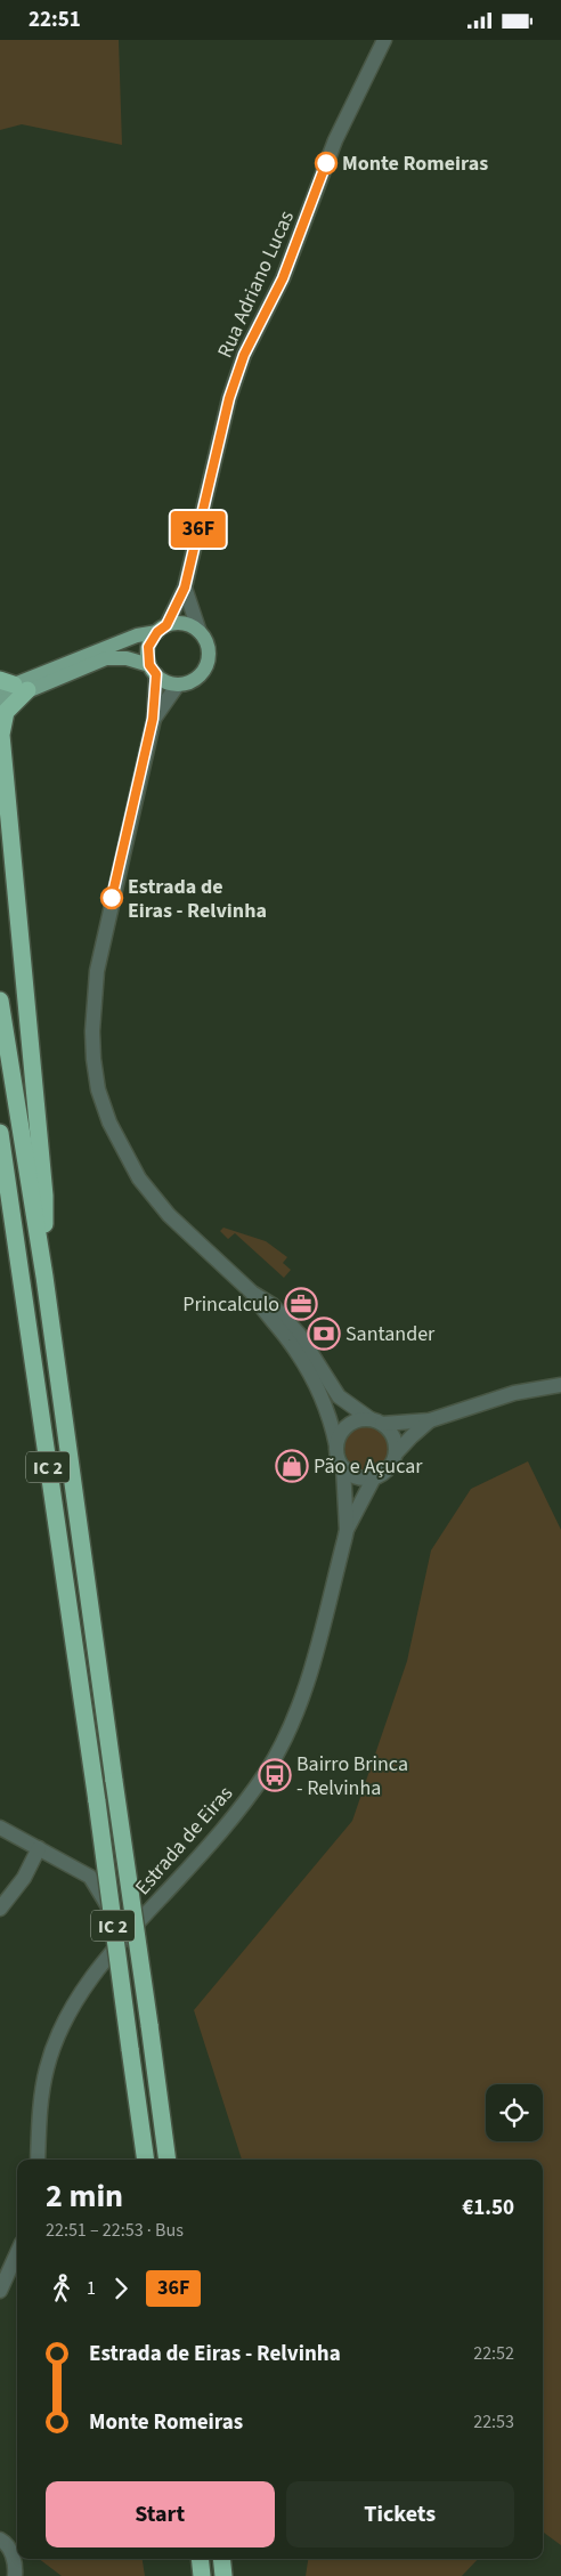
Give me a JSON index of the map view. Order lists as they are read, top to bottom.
{
  "streets": {
    "highway": ["IC 2"],
    "main road": ["Rua Adriano Lucas"],
    "street": ["Estrada de Eiras"]
  },
  "crossings": [
    ["Rua Adriano Lucas", "Estrada de Eiras"]
  ],
  "places": {
    "other": ["Monte Romeiras", "Estrada de Eiras - Relvinha"],
    "office": ["Princalculo"],
    "bank": ["Santander"],
    "shop": ["Pão e Açucar"],
    "bus stop": ["Bairro Brinca - Relvinha"]
  },
  "lines": ["bus line 36F"],
  "page": {
    "status": "22:51",
    "on_map": "36F",
    "heading": ["2 min", "22:51 – 22:53 · Bus", "€1.50"],
    "legs": ["1", "36F"],
    "list": [
      {
        "name": "Estrada de Eiras - Relvinha",
        "value": "22:52"
      },
      {
        "name": "Monte Romeiras",
        "value": "22:53"
      }
    ],
    "buttons": ["Start", "Tickets"]
  }
}
